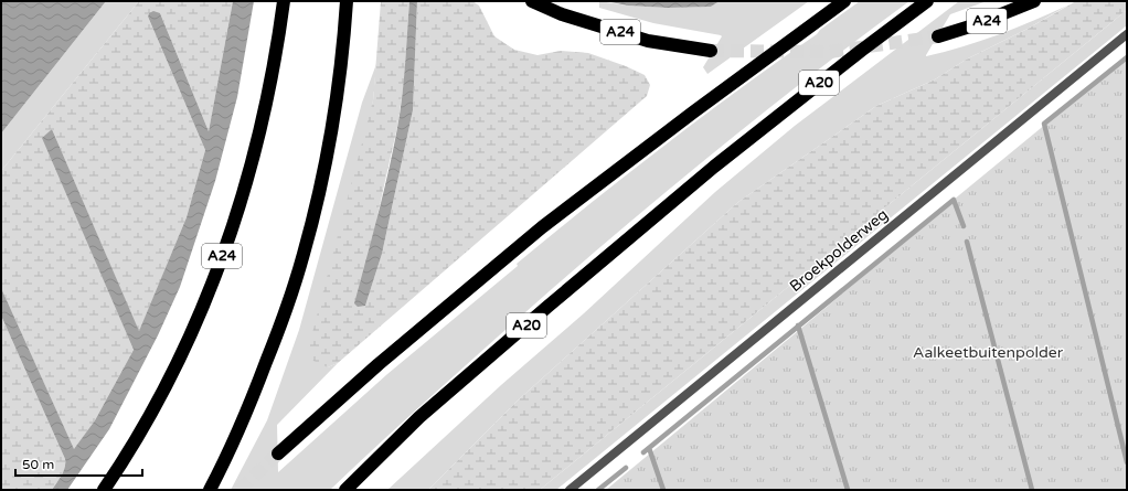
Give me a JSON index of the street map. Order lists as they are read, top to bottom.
{
  "streets": {
    "highway": ["A24", "A20"],
    "street": ["Broekpolderweg"]
  },
  "parks": ["Aalkeetbuitenpolder"],
  "scale_bar": "50 m"
}
